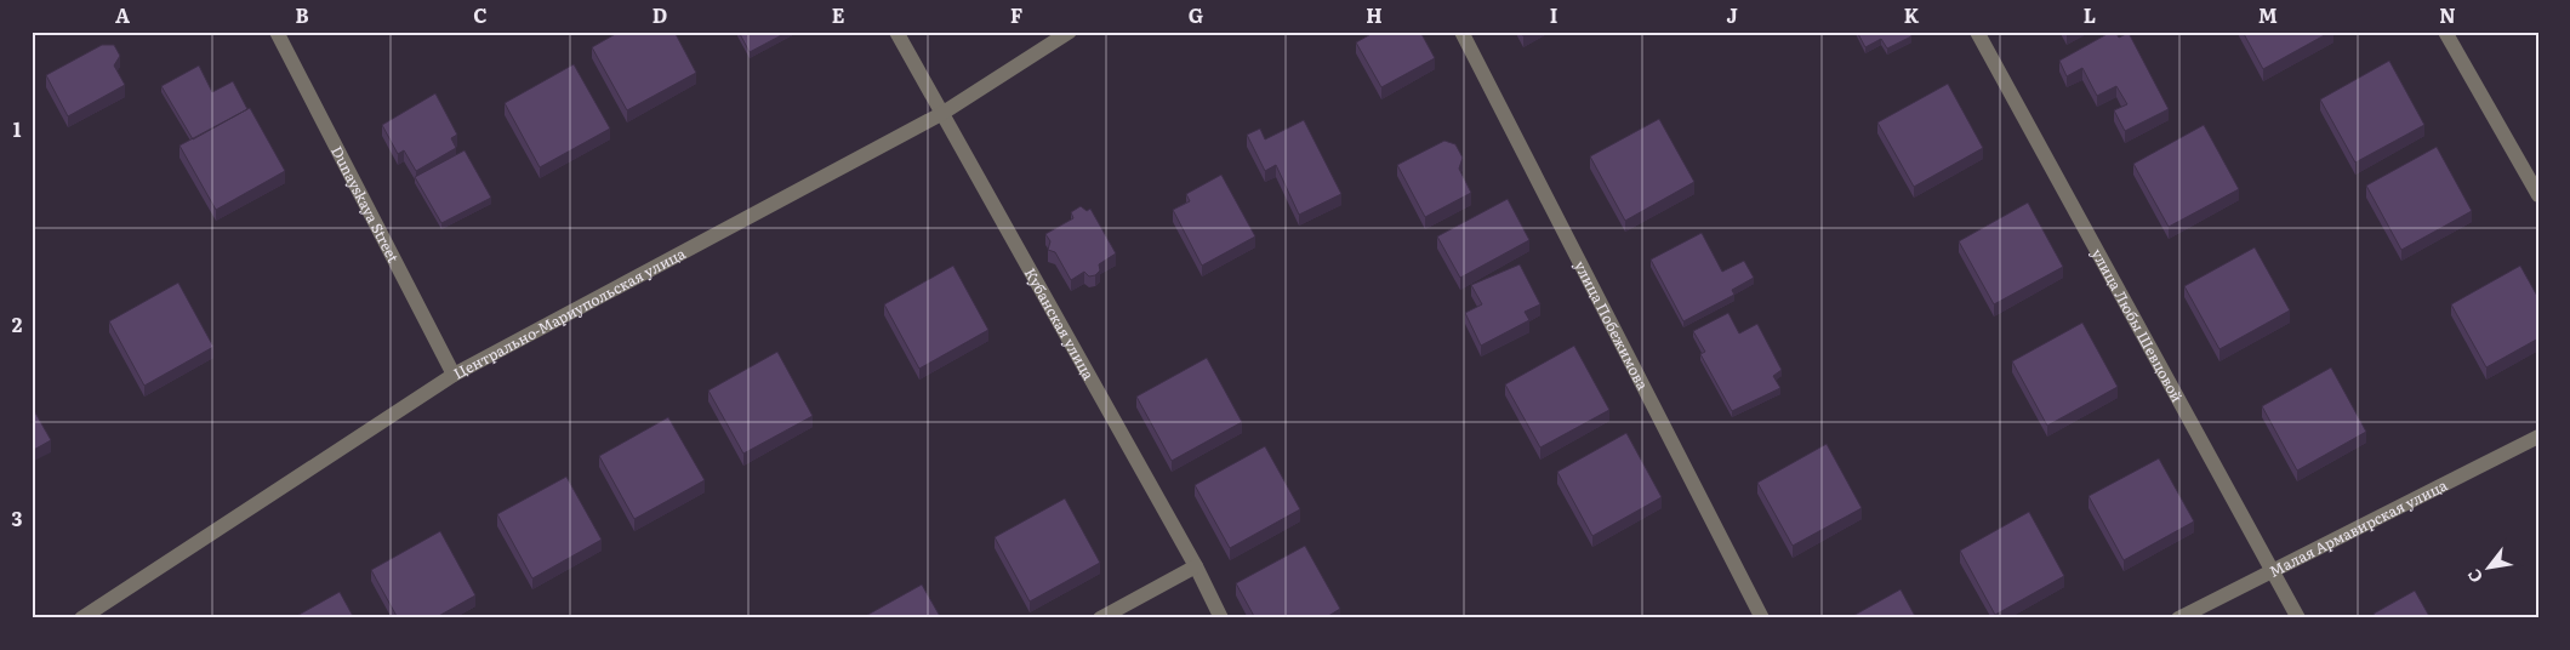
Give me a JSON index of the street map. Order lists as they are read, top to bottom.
{
  "streets": {
    "street": [
      "Dunayskaya Street",
      "Центрально-Мариупольская улица",
      "Кубанская улица",
      "улица Побежимова",
      "улица Любы Шевцовой",
      "Малая Армавирская улица"
    ]
  },
  "crossings": [
    ["Dunayskaya Street", "Центрально-Мариупольская улица"],
    ["Центрально-Мариупольская улица", "Кубанская улица"],
    ["улица Любы Шевцовой", "Малая Армавирская улица"]
  ],
  "north": "bottom left",
  "grid": {
    "columns": [
      "A",
      "B",
      "C",
      "D",
      "E",
      "F",
      "G",
      "H",
      "I",
      "J",
      "K",
      "L",
      "M",
      "N"
    ],
    "rows": ["1", "2", "3"]
  }
}
